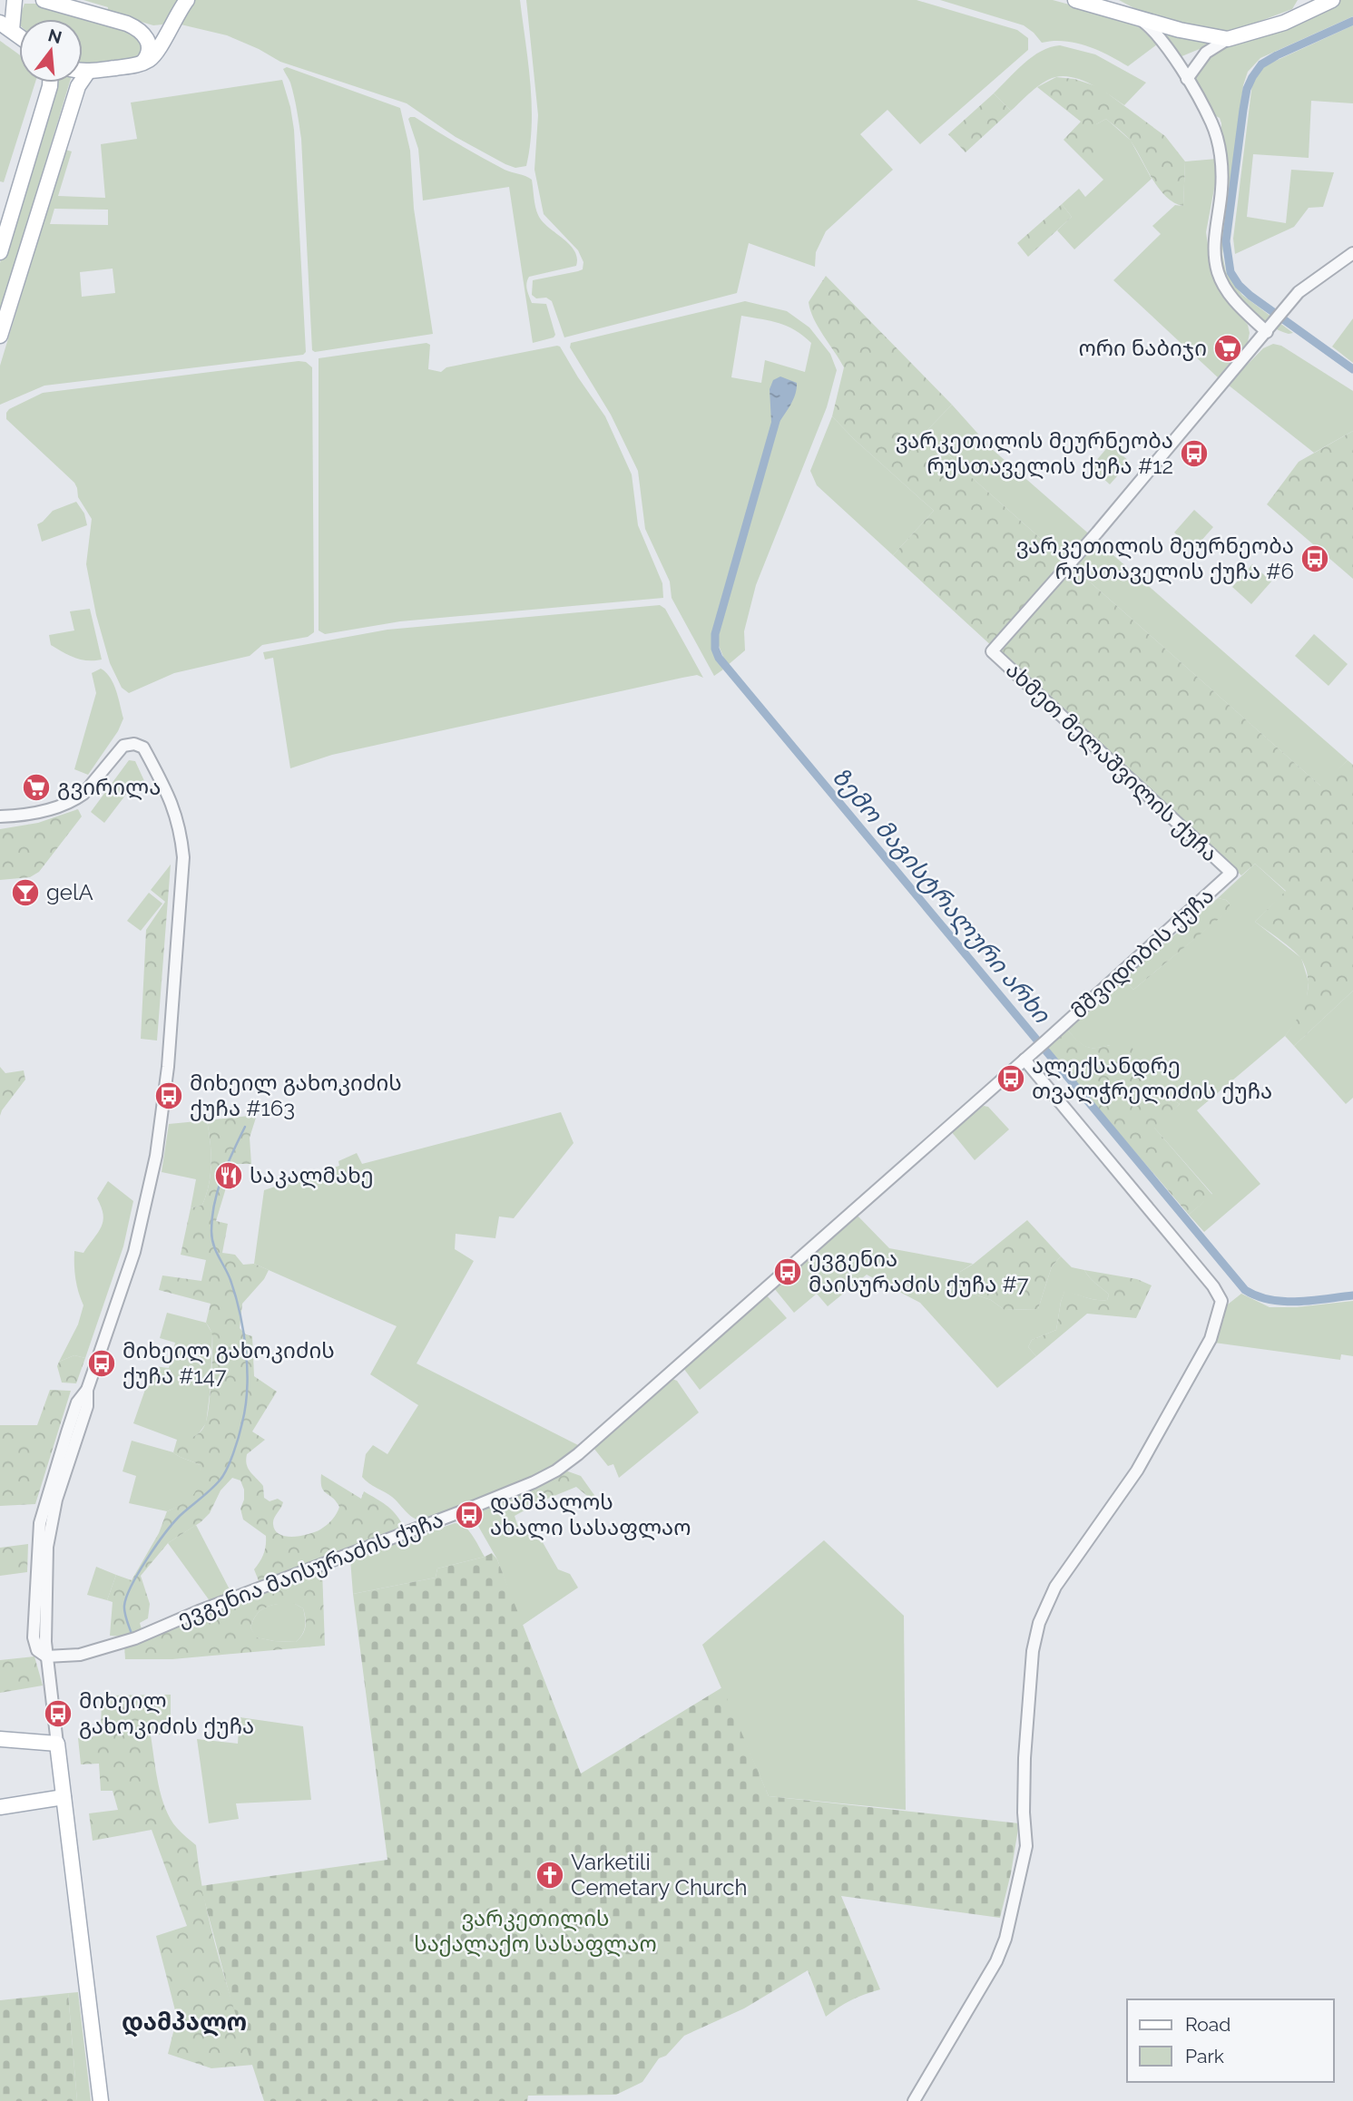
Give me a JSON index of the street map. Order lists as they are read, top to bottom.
{
  "streets": {
    "street": ["ახმეთ მელაშვილის ქუჩა", "მშვიდობის ქუჩა", "ევგენია მაისურაძის ქუჩა"]
  },
  "crossings": [
    ["ახმეთ მელაშვილის ქუჩა", "მშვიდობის ქუჩა"],
    ["მშვიდობის ქუჩა", "ევგენია მაისურაძის ქუჩა"]
  ],
  "districts": ["დამპალო"],
  "water": ["ზემო მაგისტრალური არხი"],
  "parks": ["ვარკეთილის საქალაქო სასაფლაო"],
  "places": {
    "supermarket": ["ორი ნაბიჯი", "გვირილა"],
    "bus stop": [
      "ვარკეთილის მეურნეობა რუსთაველის ქუჩა #12",
      "ვარკეთილის მეურნეობა რუსთაველის ქუჩა #6",
      "ალექსანდრე თვალჭრელიძის ქუჩა",
      "მიხეილ გახოკიძის ქუჩა #163",
      "ევგენია მაისურაძის ქუჩა #7",
      "მიხეილ გახოკიძის ქუჩა #147",
      "დამპალოს ახალი სასაფლაო",
      "მიხეილ გახოკიძის ქუჩა"
    ],
    "bar": ["gelA"],
    "restaurant": ["საკალმახე"],
    "church": ["Varketili Cemetary Church"]
  },
  "legend": ["Road", "Park"],
  "north": "top"
}
